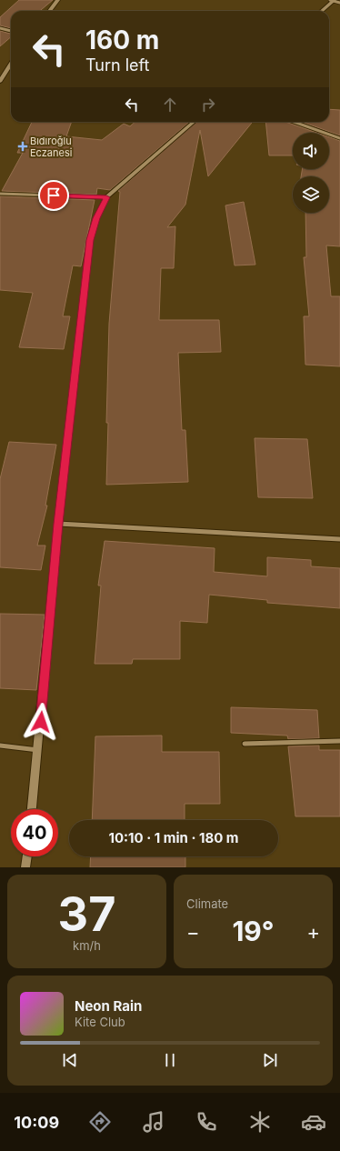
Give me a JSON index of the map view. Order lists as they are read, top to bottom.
{
  "places": {
    "health": ["Bıdıroğlu Eczanesi"]
  },
  "page": {
    "turn": ["160 m", "Turn left"],
    "limit": "40",
    "trip": "10:10 · 1 min · 180 m",
    "tile": [
      ["37", "km/h"],
      "Climate"
    ],
    "heat": ["−", "19°", "+"],
    "song": ["Neon Rain", "Kite Club"],
    "tabs": "10:09"
  }
}
